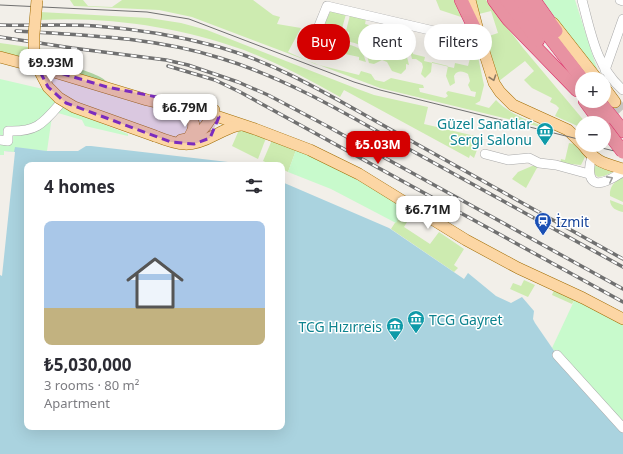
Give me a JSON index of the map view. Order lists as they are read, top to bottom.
{
  "places": {
    "museum": ["Güzel Sanatlar Sergi Salonu", "TCG Gayret", "TCG Hızırreis"],
    "station": ["İzmit"]
  },
  "page": {
    "chip": ["Buy", "Rent", "Filters"],
    "price": [
      "₺9.93M",
      "₺6.79M",
      "₺5.03M",
      "₺6.71M"
    ],
    "map_buttons": ["+", "−"],
    "heading": "4 homes",
    "list": [
      {
        "name": "₺5,030,000",
        "note": "3 rooms · 80 m² · Apartment"
      }
    ]
  }
}
